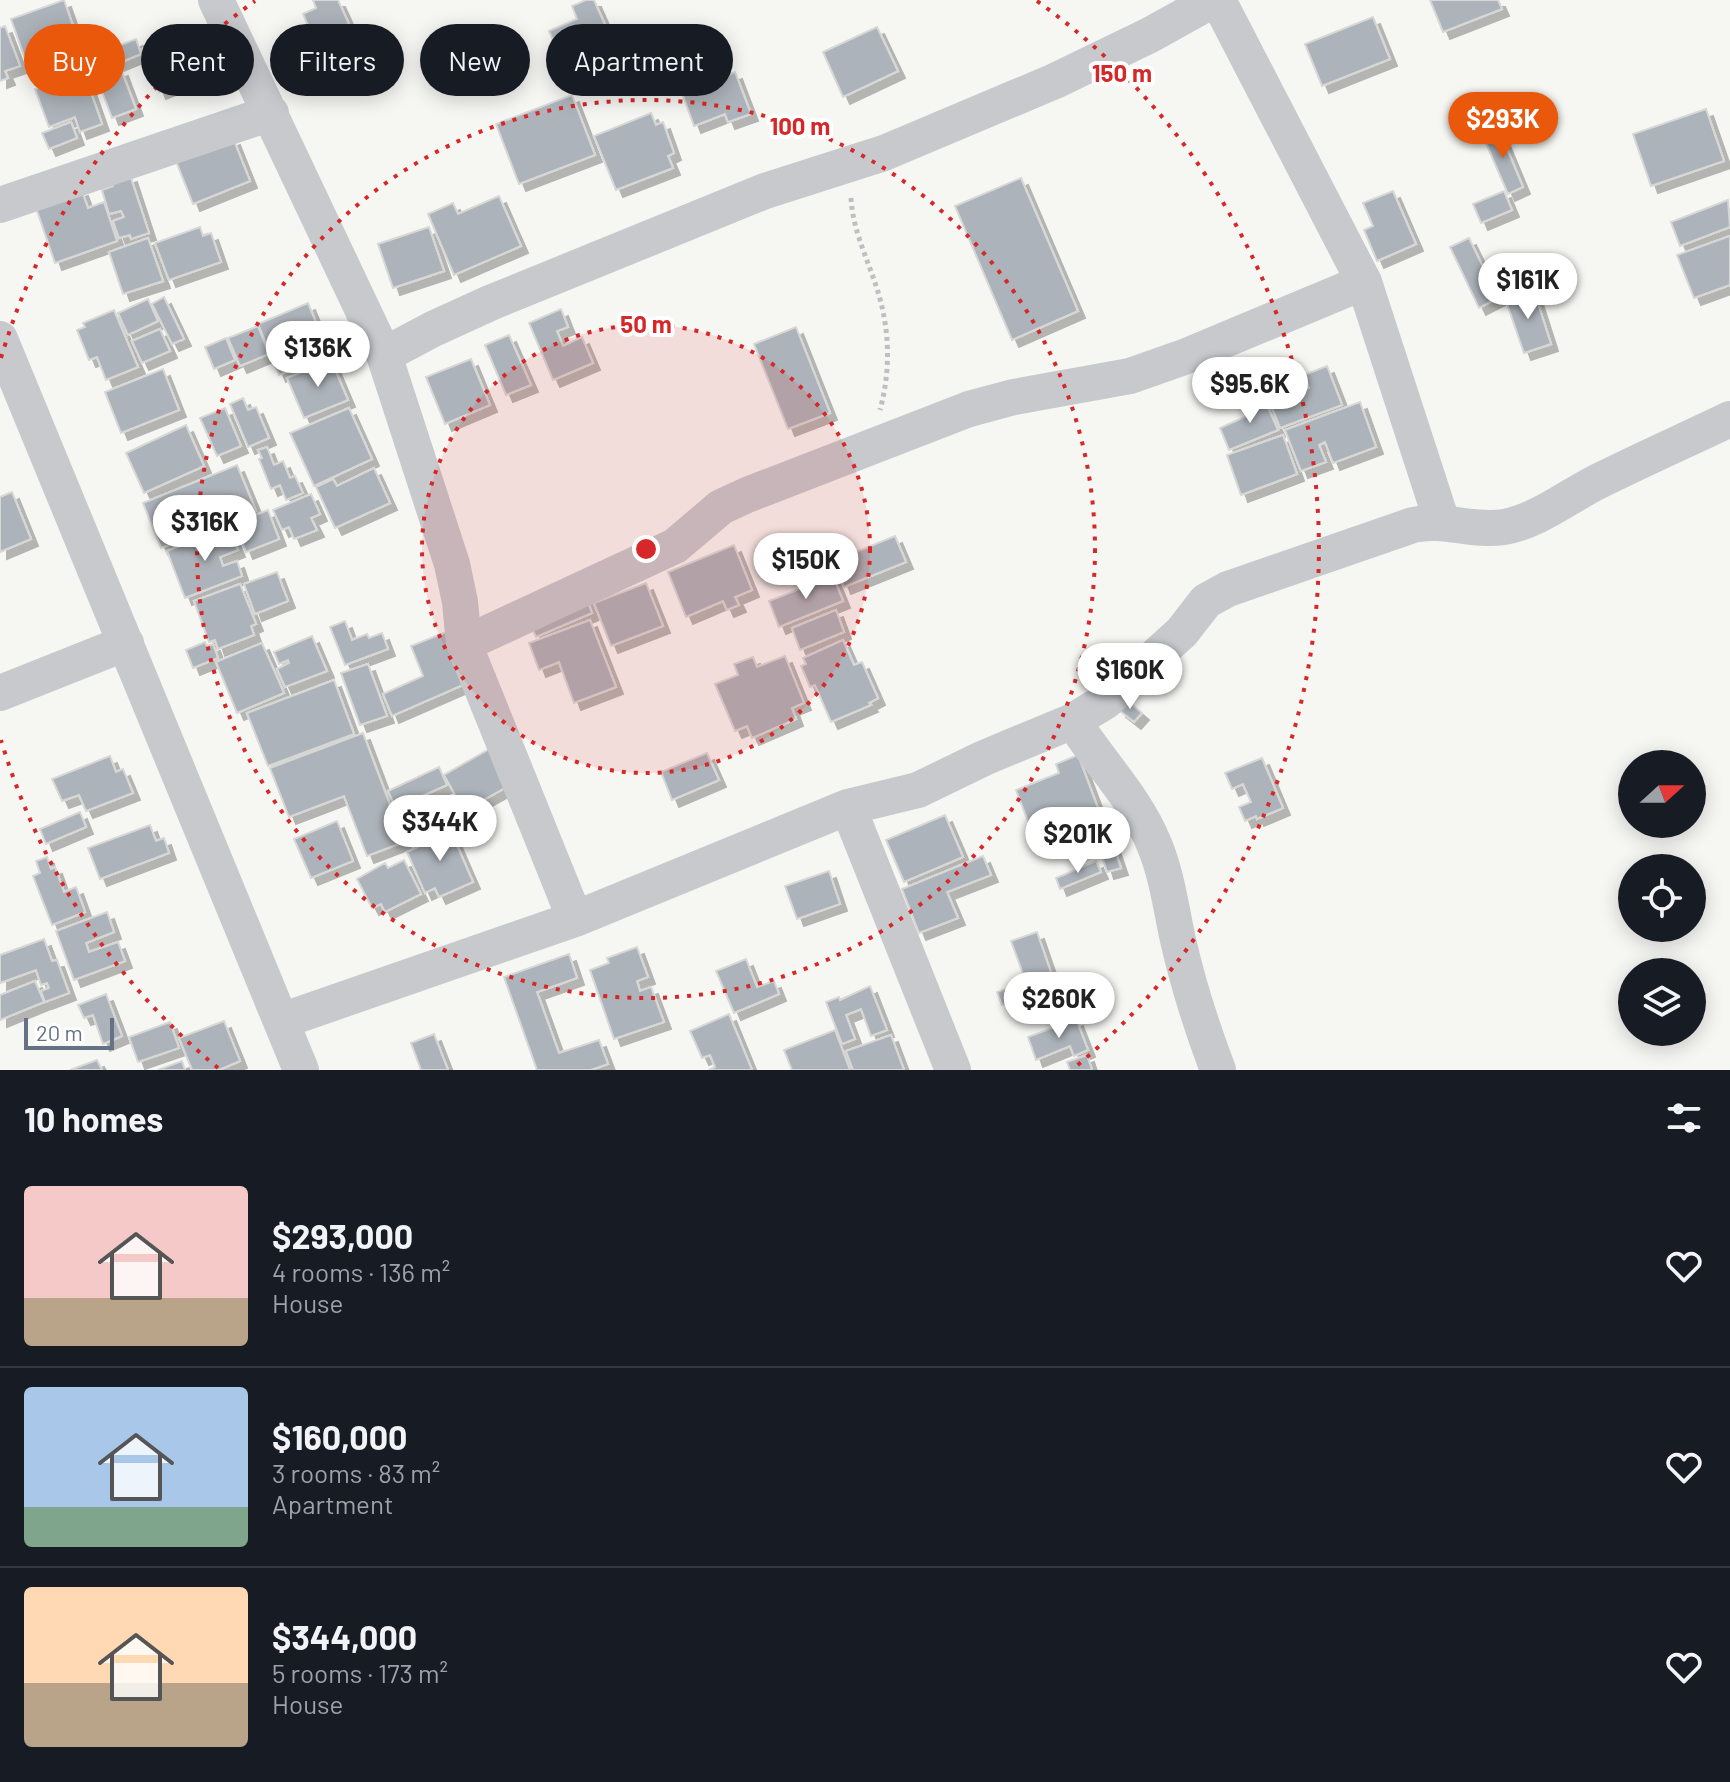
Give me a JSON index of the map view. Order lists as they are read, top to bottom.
{
  "scale_bar": "20 m",
  "north": "right",
  "page": {
    "chip": [
      "Buy",
      "Rent",
      "Filters",
      "New",
      "Apartment"
    ],
    "price": [
      "$293K",
      "$161K",
      "$136K",
      "$95.6K",
      "$316K",
      "$150K",
      "$160K",
      "$344K",
      "$201K",
      "$260K"
    ],
    "scale": "20 m",
    "heading": "10 homes",
    "list": [
      {
        "name": "$293,000",
        "note": "4 rooms · 136 m² · House"
      },
      {
        "name": "$160,000",
        "note": "3 rooms · 83 m² · Apartment"
      },
      {
        "name": "$344,000",
        "note": "5 rooms · 173 m² · House"
      }
    ]
  },
  "rings": ["150 m", "100 m", "50 m"]
}
